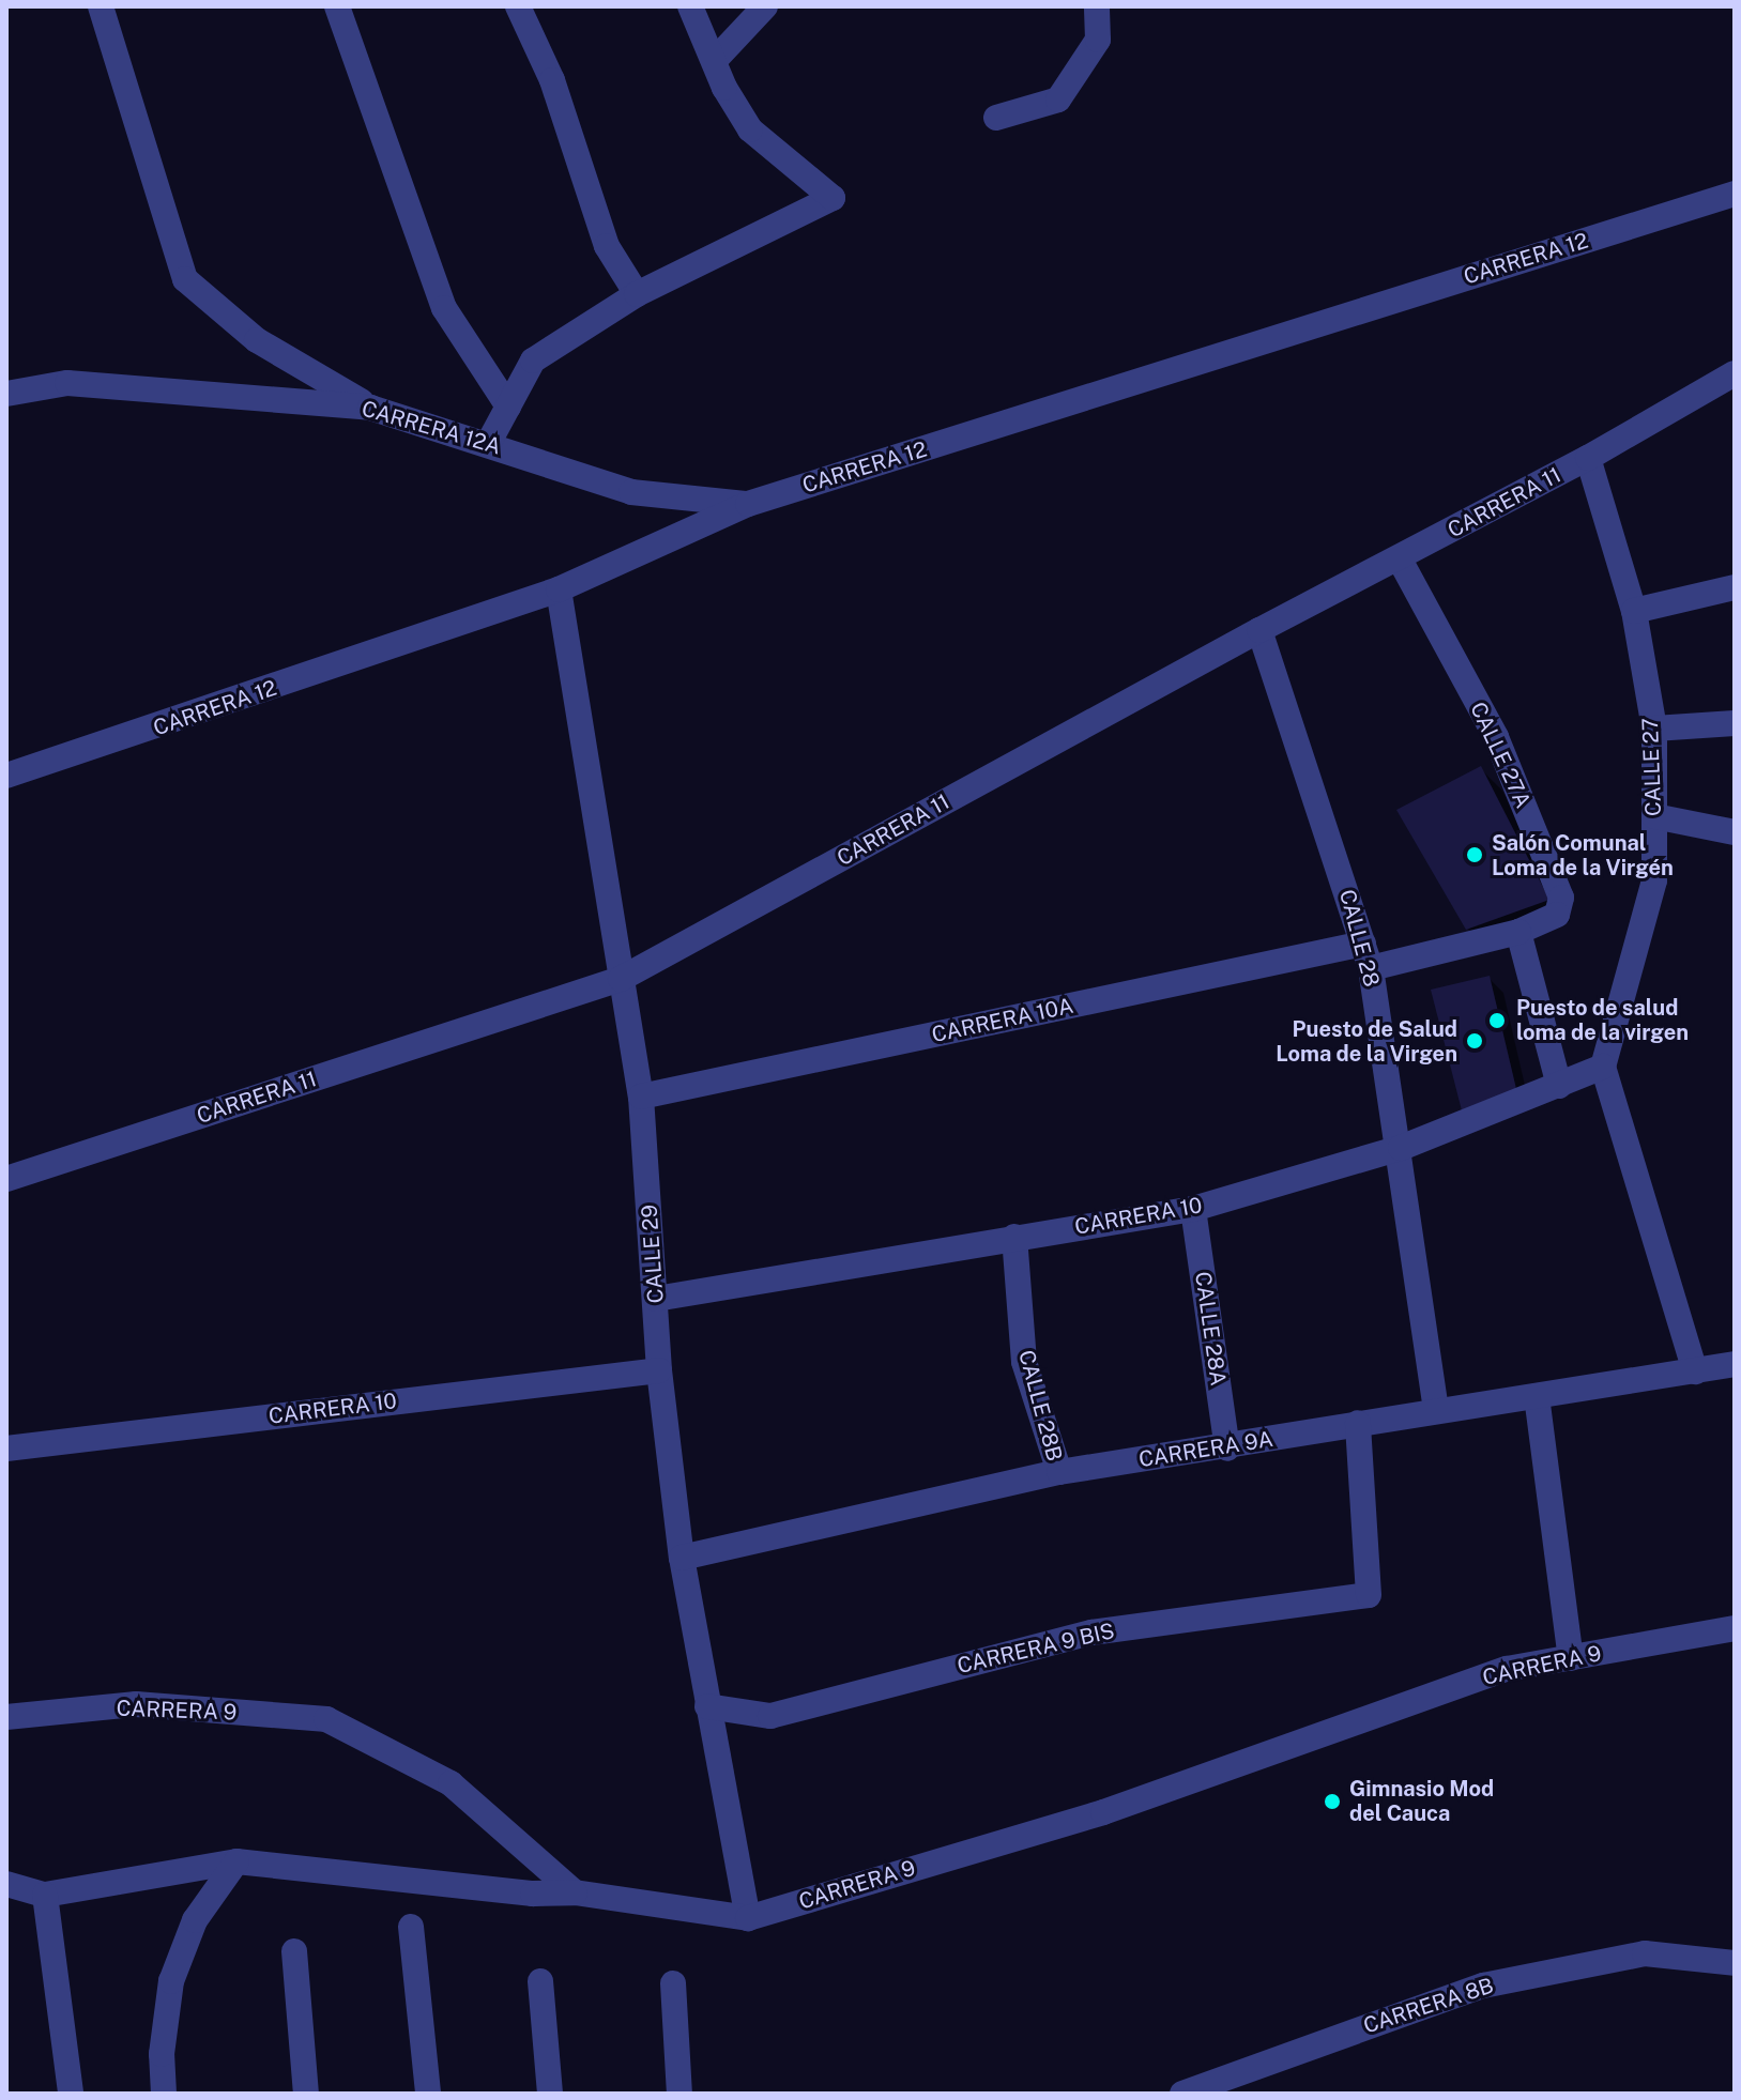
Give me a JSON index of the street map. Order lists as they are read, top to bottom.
{
  "streets": {
    "street": [
      "CARRERA 12",
      "CARRERA 12A",
      "CARRERA 11",
      "CALLE 27A",
      "CALLE 27",
      "CALLE 28",
      "CARRERA 10A",
      "CARRERA 10",
      "CALLE 29",
      "CALLE 28A",
      "CALLE 28B",
      "CARRERA 9A",
      "CARRERA 9 BIS",
      "CARRERA 9",
      "CARRERA 8B"
    ]
  },
  "crossings": [
    ["CARRERA 12", "CARRERA 12A"],
    ["CARRERA 12", "CALLE 29"],
    ["CARRERA 11", "CALLE 27A"],
    ["CARRERA 11", "CALLE 27"],
    ["CARRERA 11", "CALLE 28"],
    ["CARRERA 11", "CALLE 29"],
    ["CALLE 27A", "CARRERA 10A"],
    ["CALLE 27", "CARRERA 10"],
    ["CALLE 28", "CARRERA 10A"],
    ["CALLE 28", "CARRERA 10"],
    ["CALLE 28", "CARRERA 9A"],
    ["CARRERA 10A", "CALLE 29"],
    ["CARRERA 10", "CALLE 29"],
    ["CARRERA 10", "CALLE 28A"],
    ["CARRERA 10", "CALLE 28B"],
    ["CALLE 29", "CARRERA 9A"],
    ["CALLE 29", "CARRERA 9 BIS"],
    ["CALLE 29", "CARRERA 9"],
    ["CALLE 28A", "CARRERA 9A"],
    ["CALLE 28B", "CARRERA 9A"],
    ["CARRERA 9A", "CARRERA 9 BIS"]
  ],
  "places": [
    "Salón Comunal Loma de la Virgén",
    "Puesto de salud loma de la virgen",
    "Puesto de Salud Loma de la Virgen",
    "Gimnasio Mod del Cauca"
  ]
}
